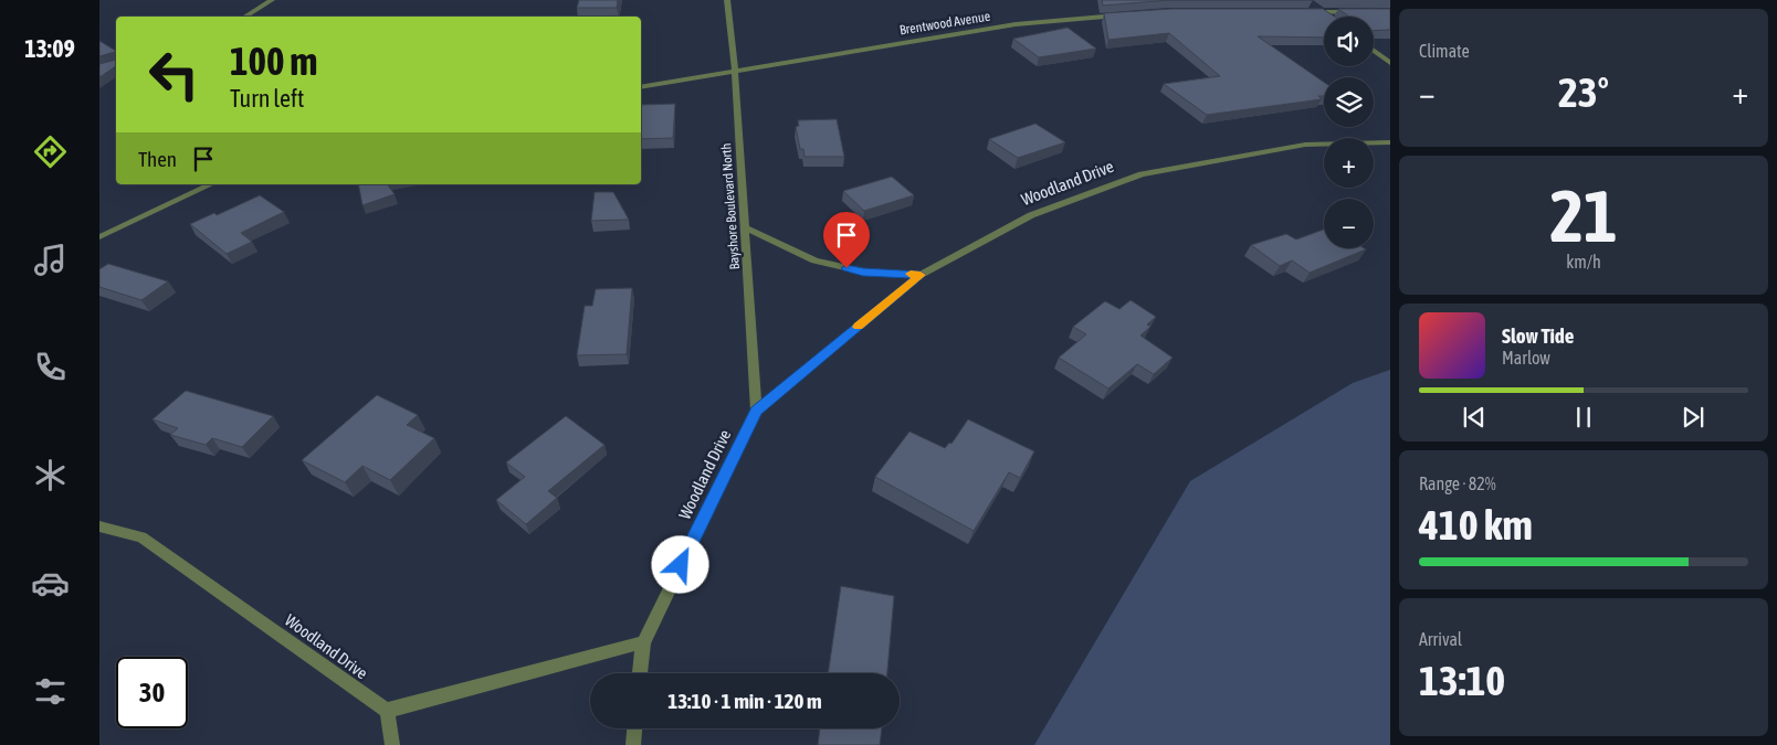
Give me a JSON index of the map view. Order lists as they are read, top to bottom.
{
  "streets": {
    "street": ["Brentwood Avenue", "Woodland Drive", "Bayshore Boulevard North"]
  },
  "crossings": [
    ["Brentwood Avenue", "Bayshore Boulevard North"],
    ["Woodland Drive", "Bayshore Boulevard North"]
  ],
  "page": {
    "tabs": "13:09",
    "tile": [
      "Climate",
      ["21", "km/h"],
      ["Range · 82%", "410 km"],
      ["Arrival", "13:10"]
    ],
    "map_buttons": ["+", "−"],
    "turn": ["100 m", "Turn left"],
    "heat": ["−", "23°", "+"],
    "then": "Then",
    "song": ["Slow Tide", "Marlow"],
    "limit": "30",
    "trip": "13:10 · 1 min · 120 m"
  }
}
